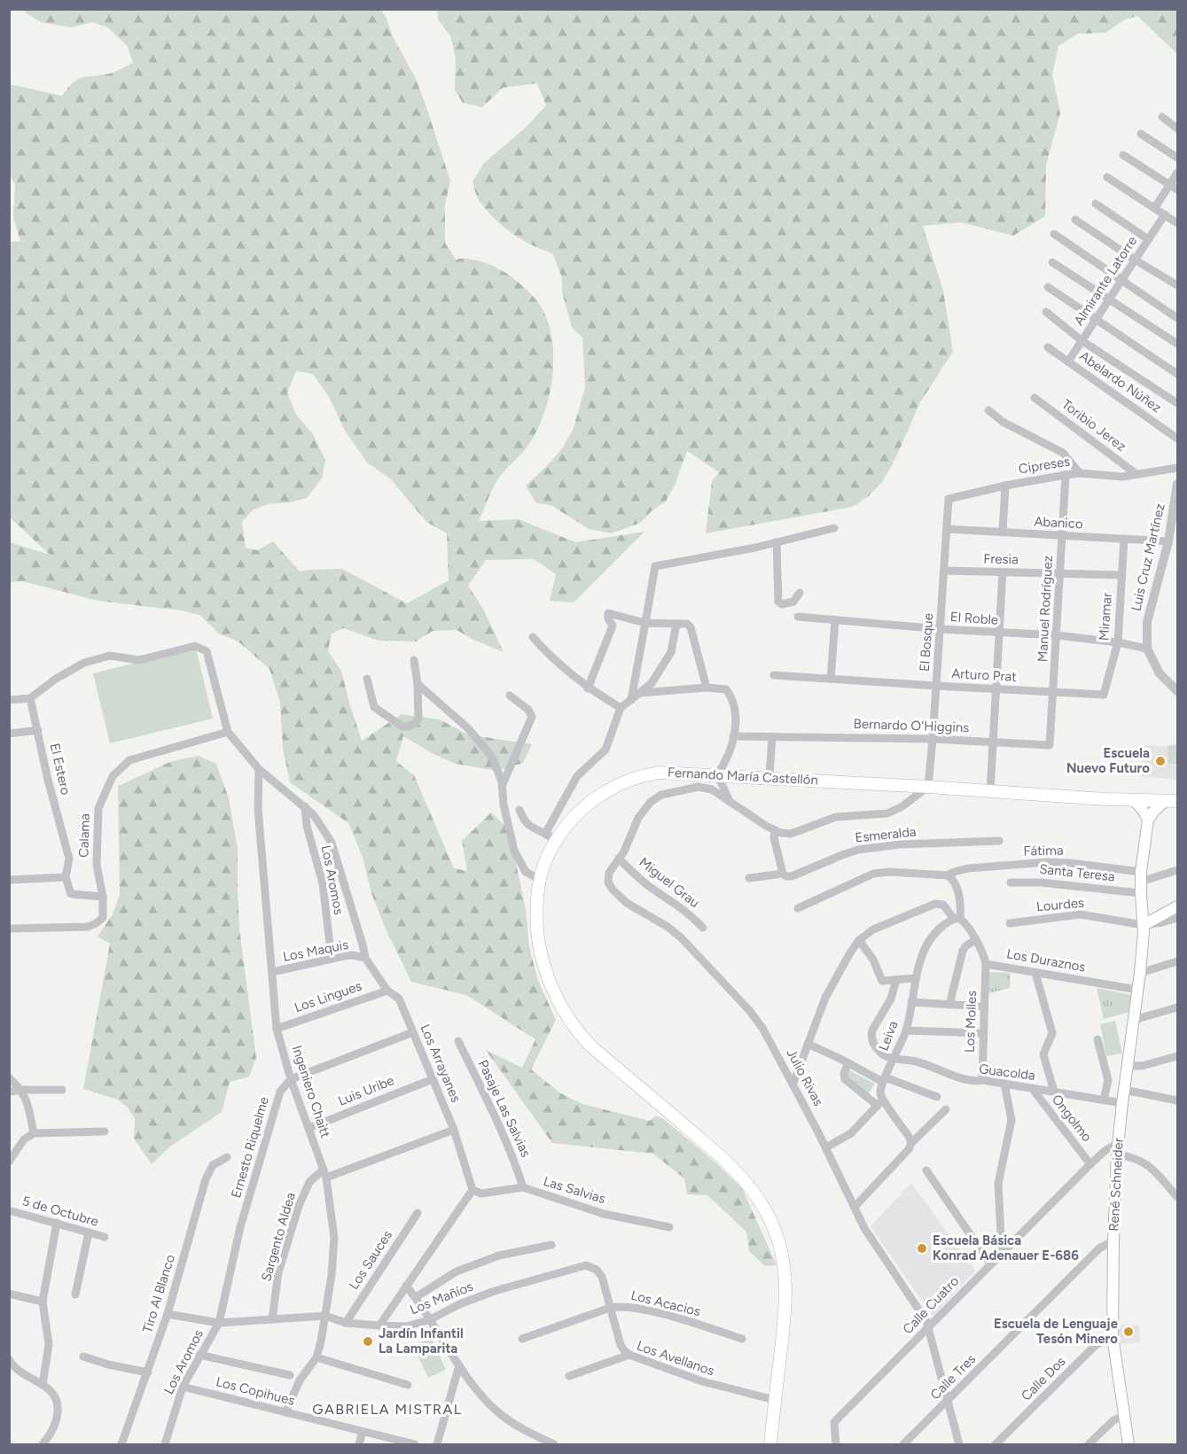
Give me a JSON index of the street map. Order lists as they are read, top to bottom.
{
  "streets": {
    "main road": ["Fernando María Castellón", "René Schneider"],
    "street": [
      "Almirante Latorre",
      "Abelardo Núñez",
      "Toribio Jerez",
      "Cipreses",
      "Abanico",
      "Luis Cruz Martínez",
      "Fresia",
      "Manuel Rodríguez",
      "Miramar",
      "El Roble",
      "El Bosque",
      "Arturo Prat",
      "Bernardo O'Higgins",
      "El Estero",
      "Esmeralda",
      "Calama",
      "Fátima",
      "Santa Teresa",
      "Los Aromos",
      "Miguel Grau",
      "Lourdes",
      "Los Maquis",
      "Los Duraznos",
      "Los Lingues",
      "Los Molles",
      "Leiva",
      "Los Arrayanes",
      "Guacolda",
      "Julio Rivas",
      "Luis Uribe",
      "Ingeniero Chaitt",
      "Pasaje Las Salvias",
      "Ongolmo",
      "Ernesto Riquelme",
      "Las Salvias",
      "5 de Octubre",
      "Sargento Aldea",
      "Los Sauces",
      "Tiro Al Blanco",
      "Los Mañíos",
      "Los Acacios",
      "Calle Cuatro",
      "Los Avellanos",
      "Calle Tres",
      "Calle Dos",
      "Los Copihues"
    ]
  },
  "crossings": [
    ["Almirante Latorre", "Abelardo Núñez"],
    ["Toribio Jerez", "Cipreses"],
    ["Cipreses", "Manuel Rodríguez"],
    ["Cipreses", "El Bosque"],
    ["Abanico", "Luis Cruz Martínez"],
    ["Abanico", "Manuel Rodríguez"],
    ["Abanico", "Miramar"],
    ["Abanico", "El Bosque"],
    ["Luis Cruz Martínez", "El Roble"],
    ["Fresia", "Manuel Rodríguez"],
    ["Fresia", "Miramar"],
    ["Fresia", "El Bosque"],
    ["Manuel Rodríguez", "El Roble"],
    ["Manuel Rodríguez", "Arturo Prat"],
    ["Manuel Rodríguez", "Bernardo O'Higgins"],
    ["Miramar", "El Roble"],
    ["Miramar", "Arturo Prat"],
    ["El Roble", "El Bosque"],
    ["El Bosque", "Arturo Prat"],
    ["El Bosque", "Bernardo O'Higgins"],
    ["El Bosque", "Fernando María Castellón"],
    ["Fernando María Castellón", "Los Avellanos"],
    ["Calama", "Los Arrayanes"],
    ["Fátima", "Los Duraznos"],
    ["Fátima", "René Schneider"],
    ["Santa Teresa", "René Schneider"],
    ["Los Aromos", "Los Maquis"],
    ["Los Aromos", "Los Arrayanes"],
    ["Los Aromos", "Ernesto Riquelme"],
    ["Los Aromos", "Los Mañíos"],
    ["Los Aromos", "Los Copihues"],
    ["Miguel Grau", "Julio Rivas"],
    ["Lourdes", "René Schneider"],
    ["Los Maquis", "Los Arrayanes"],
    ["Los Maquis", "Ingeniero Chaitt"],
    ["Los Duraznos", "Los Molles"],
    ["Los Duraznos", "Leiva"],
    ["Los Duraznos", "René Schneider"],
    ["Los Lingues", "Los Arrayanes"],
    ["Los Lingues", "Ingeniero Chaitt"],
    ["Los Molles", "Guacolda"],
    ["Leiva", "Guacolda"],
    ["Los Arrayanes", "Luis Uribe"],
    ["Los Arrayanes", "Ingeniero Chaitt"],
    ["Los Arrayanes", "Las Salvias"],
    ["Los Arrayanes", "Sargento Aldea"],
    ["Guacolda", "Ongolmo"],
    ["Guacolda", "René Schneider"],
    ["Julio Rivas", "Calle Cuatro"],
    ["Julio Rivas", "Calle Tres"],
    ["Luis Uribe", "Ingeniero Chaitt"],
    ["Ingeniero Chaitt", "Ernesto Riquelme"],
    ["Ingeniero Chaitt", "Sargento Aldea"],
    ["Ingeniero Chaitt", "Los Mañíos"],
    ["Ingeniero Chaitt", "Los Copihues"],
    ["Pasaje Las Salvias", "Las Salvias"],
    ["Ongolmo", "Calle Cuatro"],
    ["Ernesto Riquelme", "Los Mañíos"],
    ["René Schneider", "Calle Cuatro"],
    ["René Schneider", "Calle Tres"],
    ["René Schneider", "Calle Dos"],
    ["Sargento Aldea", "Los Mañíos"],
    ["Los Sauces", "Los Mañíos"],
    ["Tiro Al Blanco", "Los Mañíos"],
    ["Los Mañíos", "Los Acacios"],
    ["Los Mañíos", "Los Avellanos"]
  ],
  "districts": ["GABRIELA MISTRAL"],
  "places": [
    "Escuela Nuevo Futuro",
    "Escuela Básica Konrad Adenauer E-686",
    "Escuela de Lenguaje Tesón Minero",
    "Jardín Infantil La Lamparita"
  ]
}
